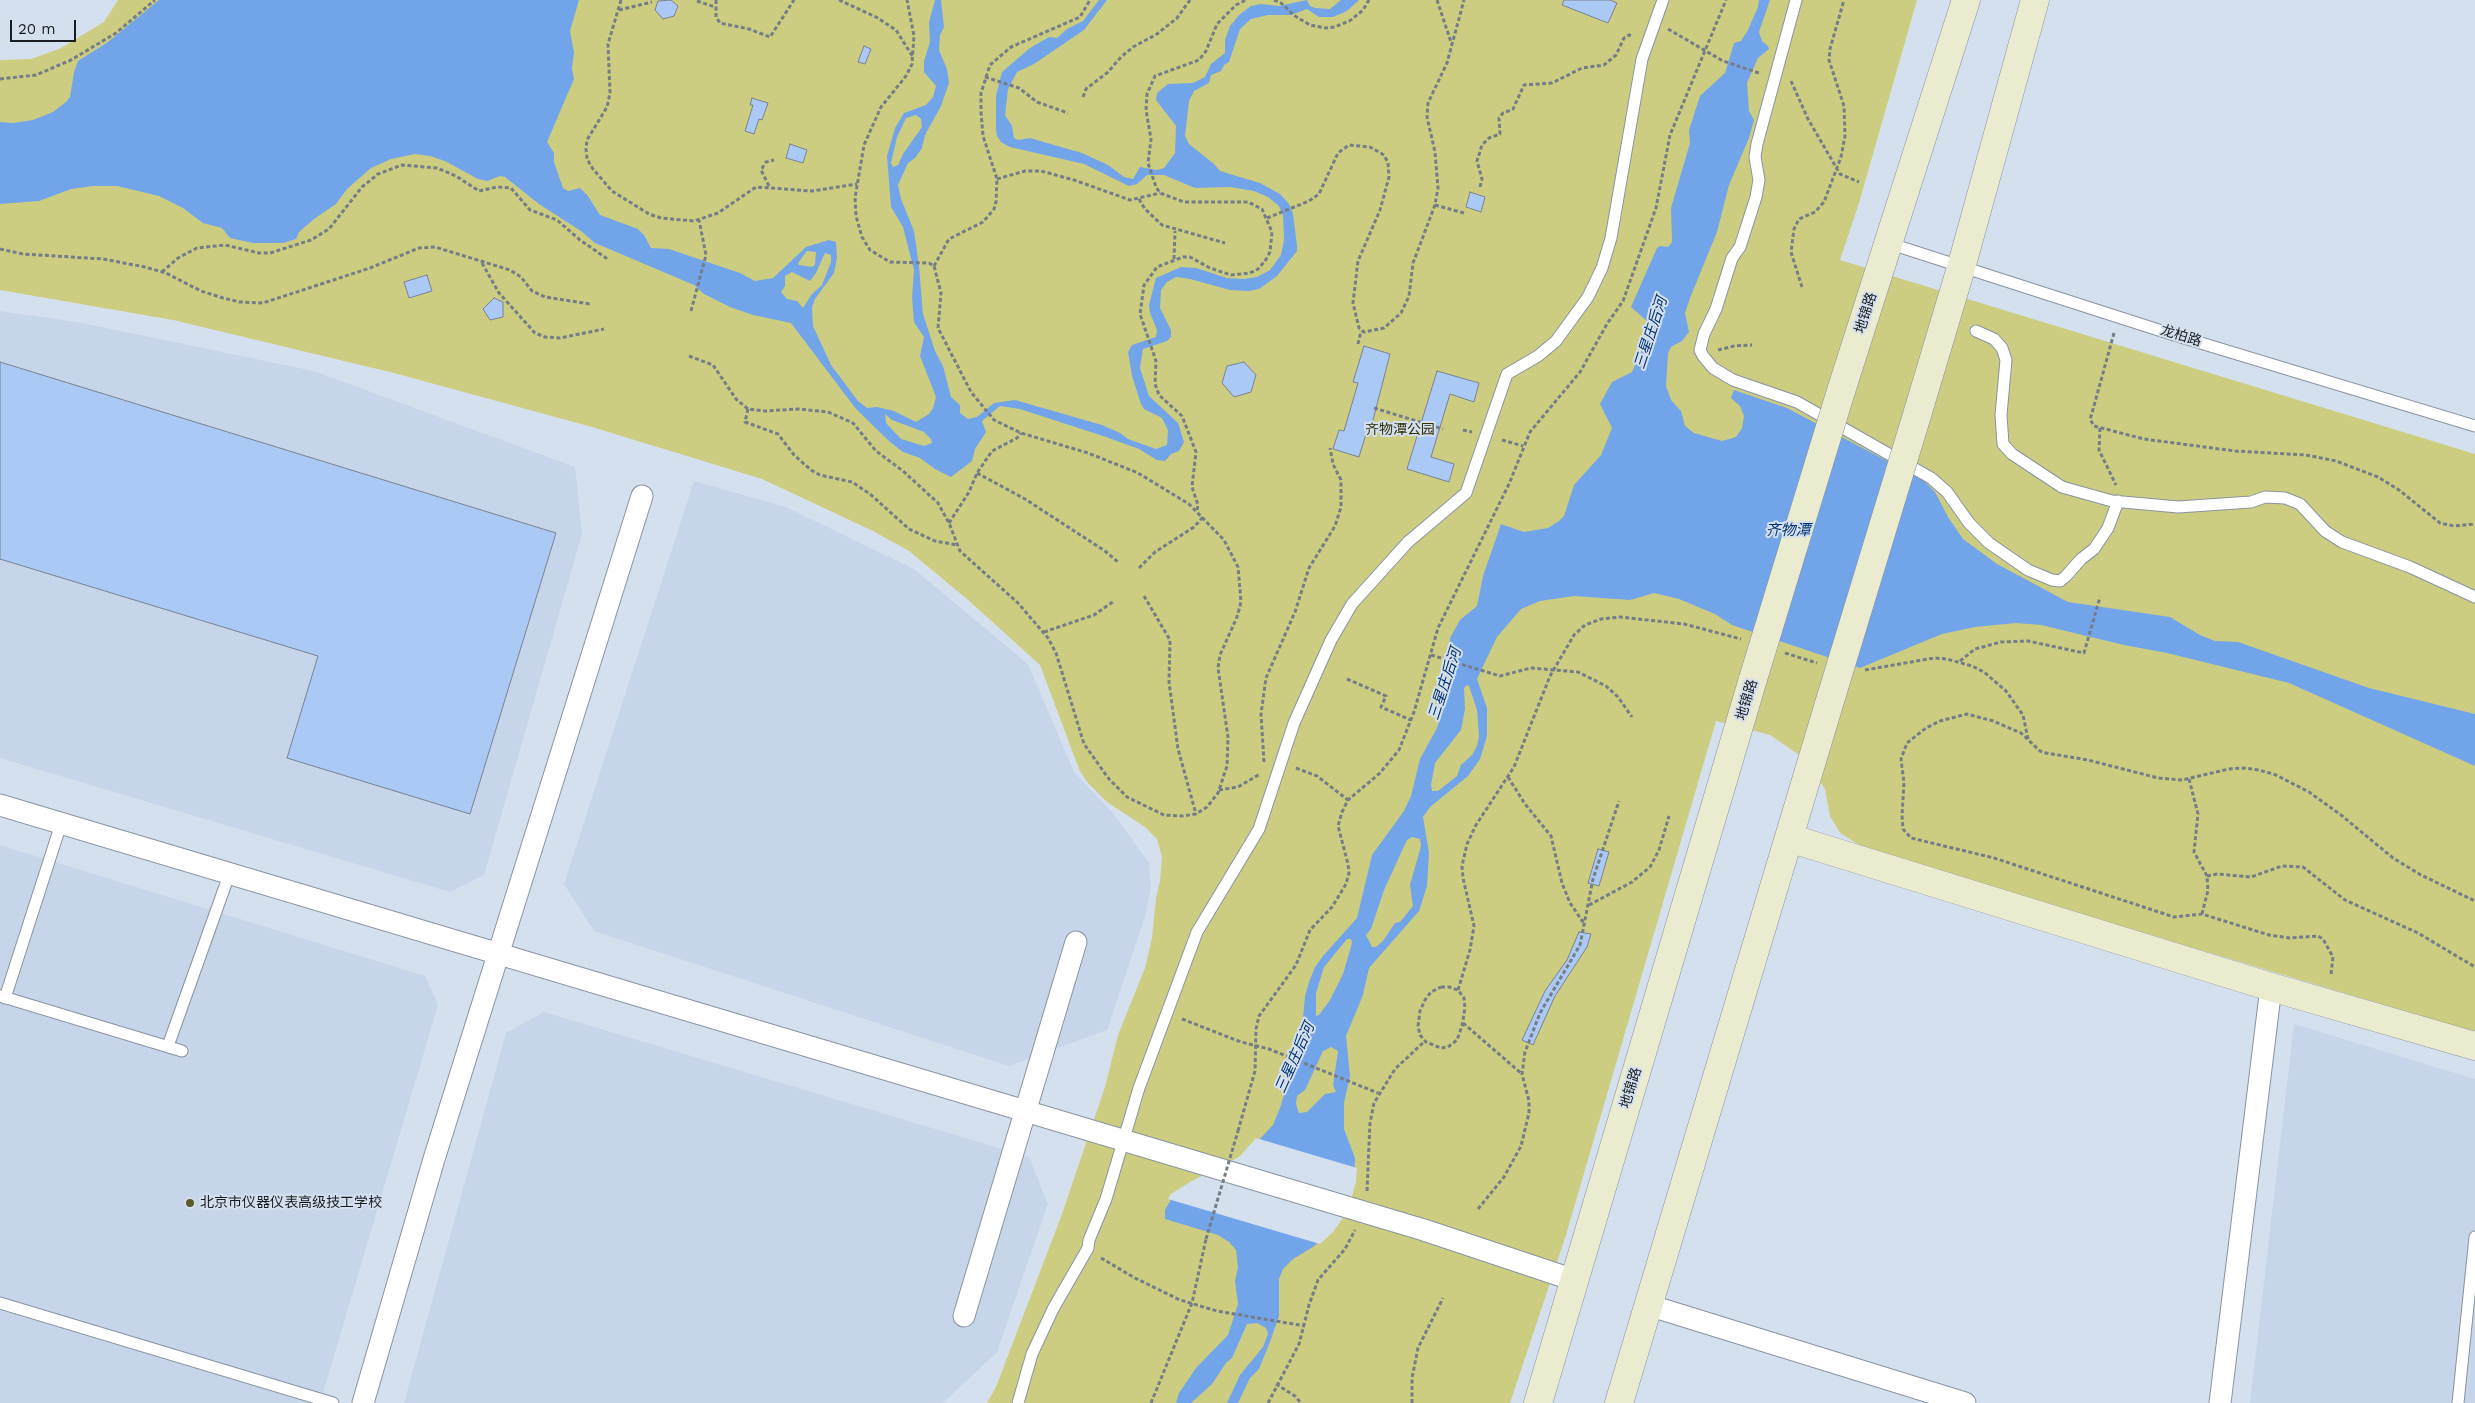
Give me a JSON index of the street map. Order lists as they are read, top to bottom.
{
  "streets": {
    "street": ["地锦路"],
    "lane": ["龙柏路"]
  },
  "crossings": [
    ["地锦路", "龙柏路"]
  ],
  "water": ["三星庄后河", "齐物潭"],
  "parks": ["齐物潭公园"],
  "places": ["北京市仪器仪表高级技工学校"],
  "scale_bar": "20 m"
}
